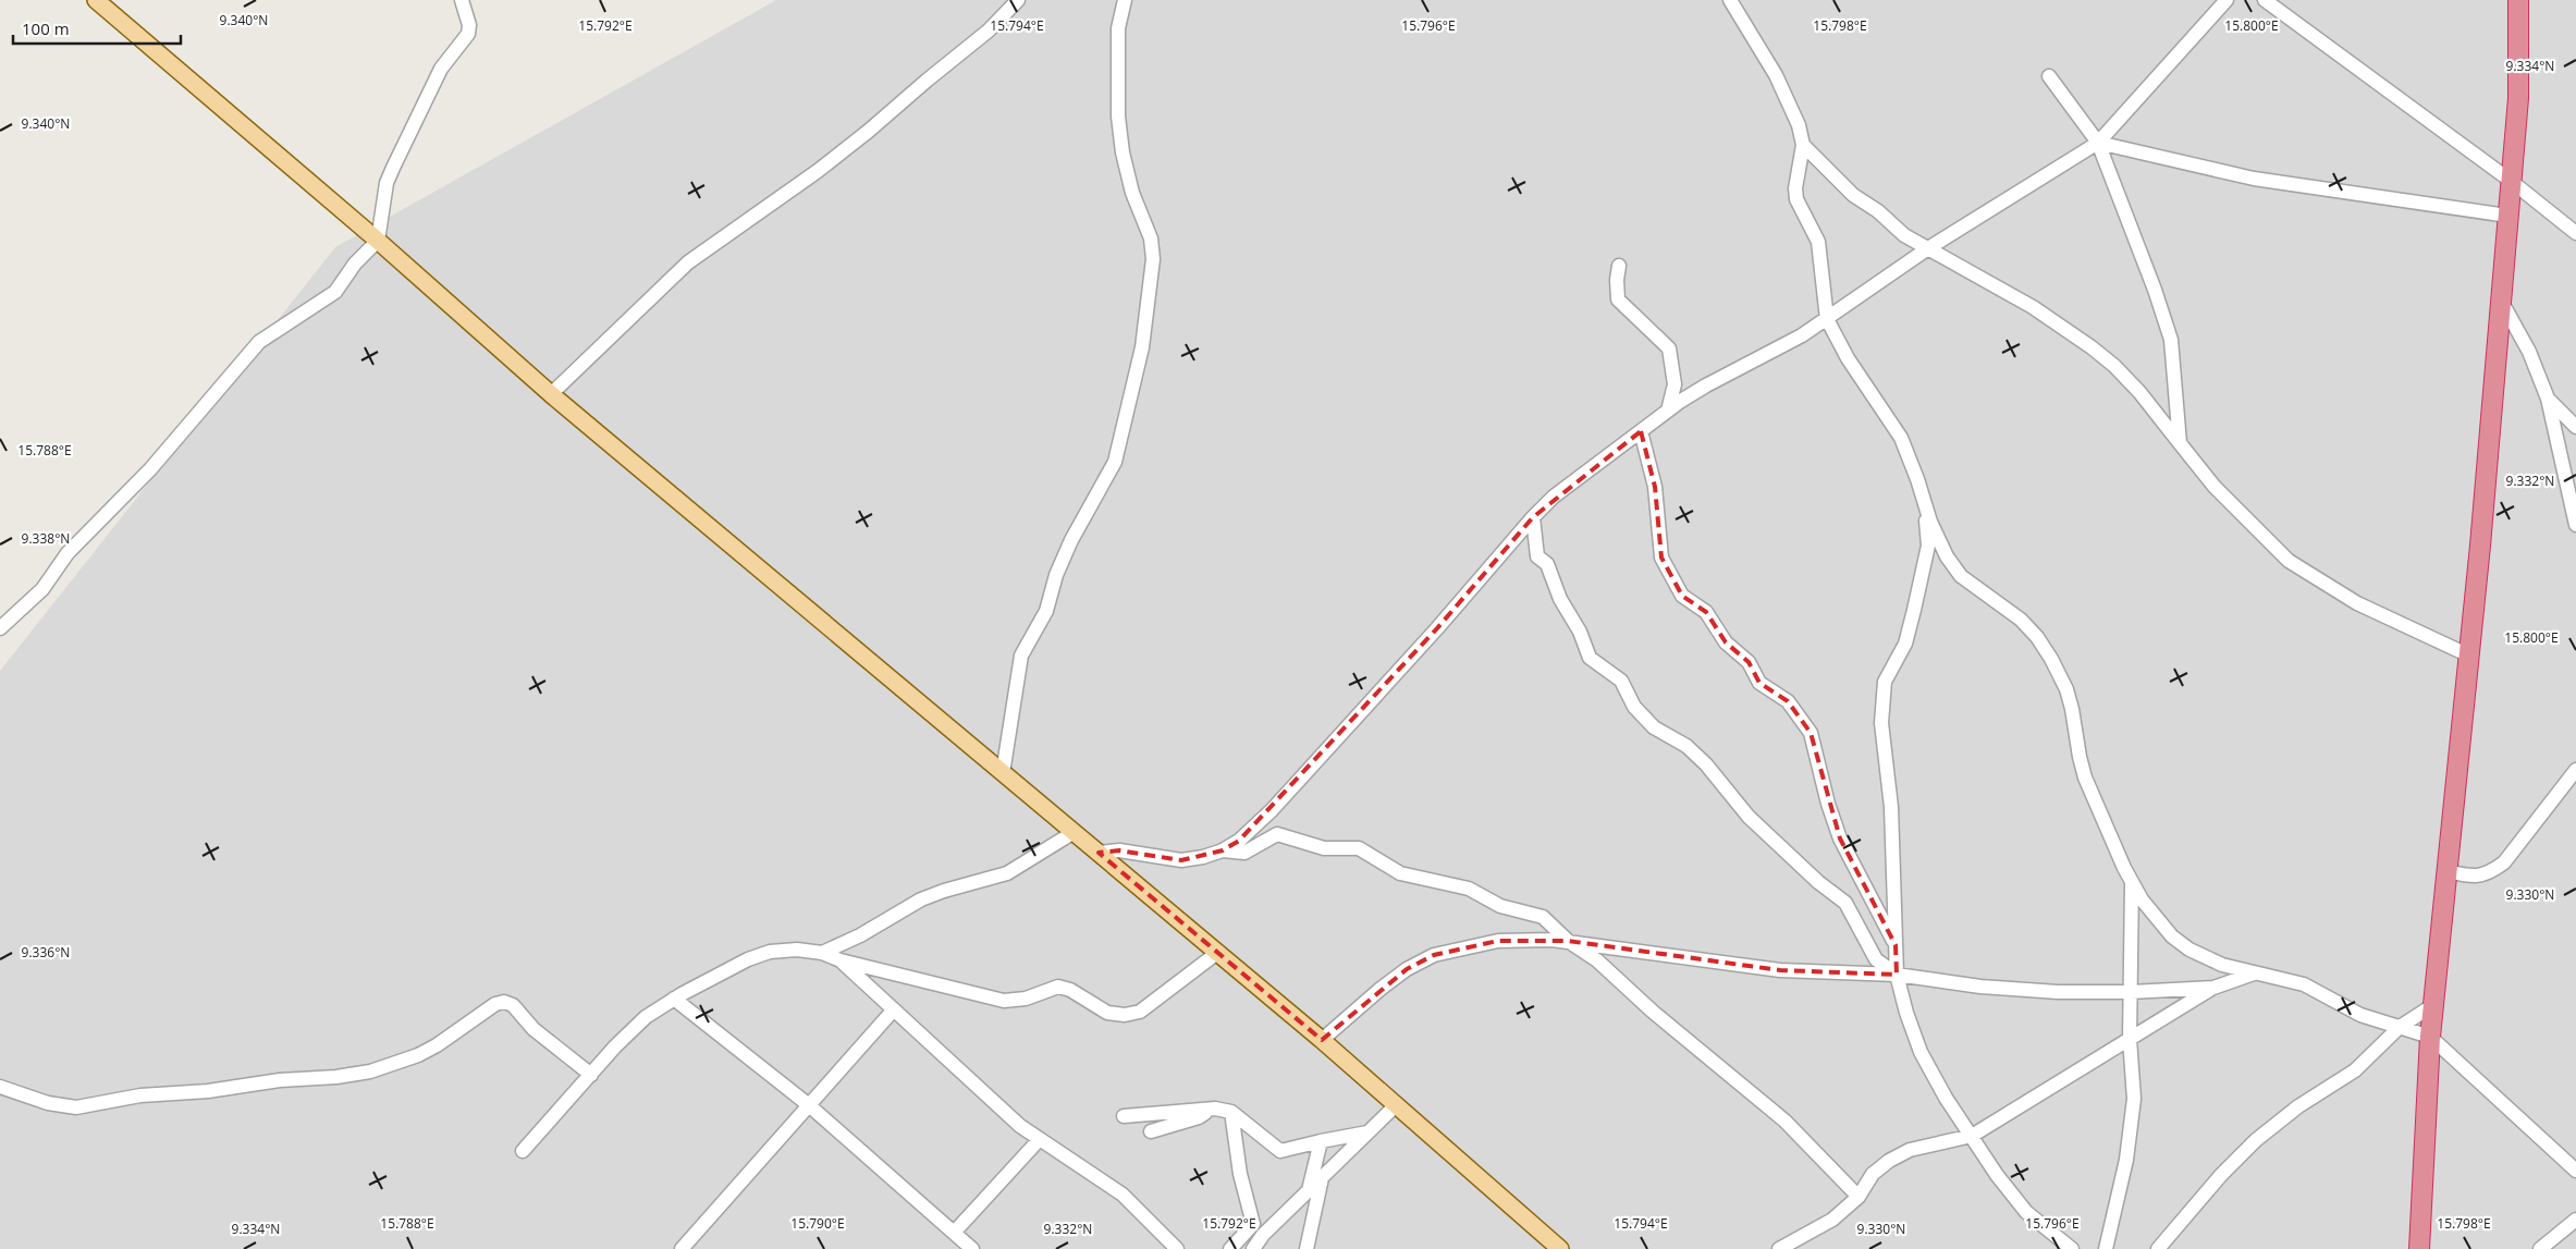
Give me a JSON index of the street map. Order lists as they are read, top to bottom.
{
  "scale_bar": "100 m",
  "coordinates": [
    "9.340°N",
    "15.792°E",
    "15.794°E",
    "15.796°E",
    "15.798°E",
    "15.800°E",
    "9.334°N",
    "15.788°E",
    "9.332°N",
    "9.338°N",
    "9.330°N",
    "9.336°N",
    "15.790°E"
  ]
}
